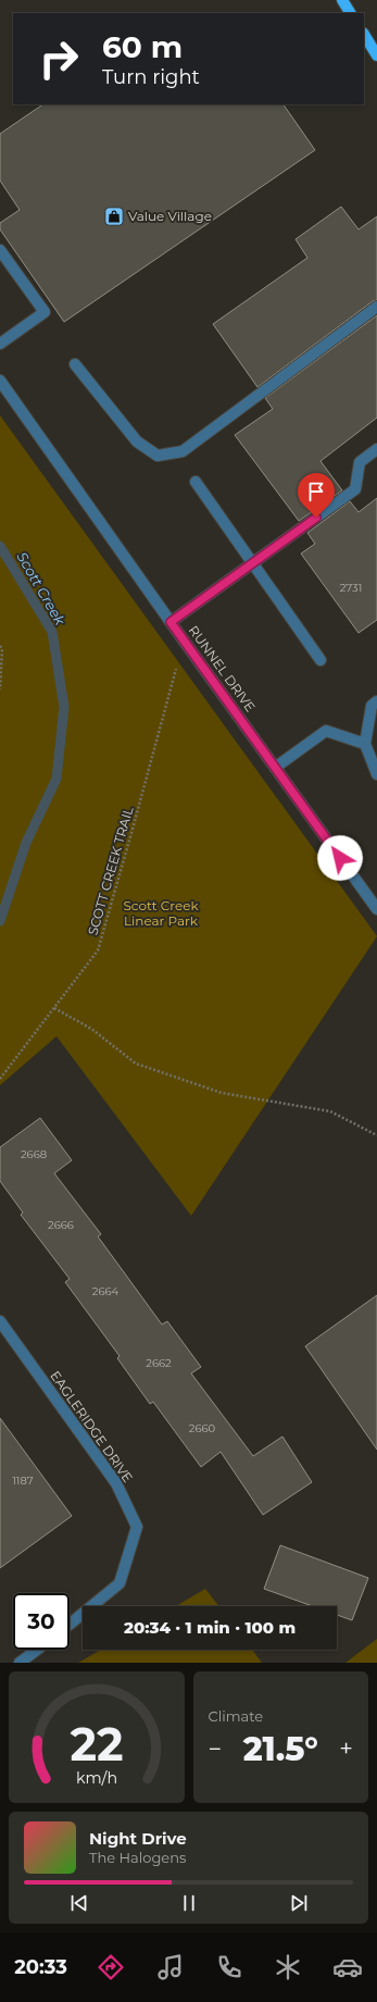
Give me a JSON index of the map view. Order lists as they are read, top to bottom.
{
  "streets": {
    "street": ["RUNNEL DRIVE", "EAGLERIDGE DRIVE"],
    "path": ["SCOTT CREEK TRAIL"]
  },
  "crossings": [
    ["RUNNEL DRIVE", "SCOTT CREEK TRAIL"]
  ],
  "water": ["Scott Creek"],
  "parks": ["Scott Creek Linear Park"],
  "places": {
    "shop": ["Value Village"]
  },
  "house_numbers": [
    "2731",
    "2668",
    "2666",
    "2664",
    "2662",
    "2660",
    "1187"
  ],
  "page": {
    "turn": ["60 m", "Turn right"],
    "limit": "30",
    "trip": "20:34 · 1 min · 100 m",
    "tile": "Climate",
    "heat": ["−", "21.5°", "+"],
    "song": ["Night Drive", "The Halogens"],
    "tabs": "20:33",
    "gauge": ["22", "km/h"]
  }
}
